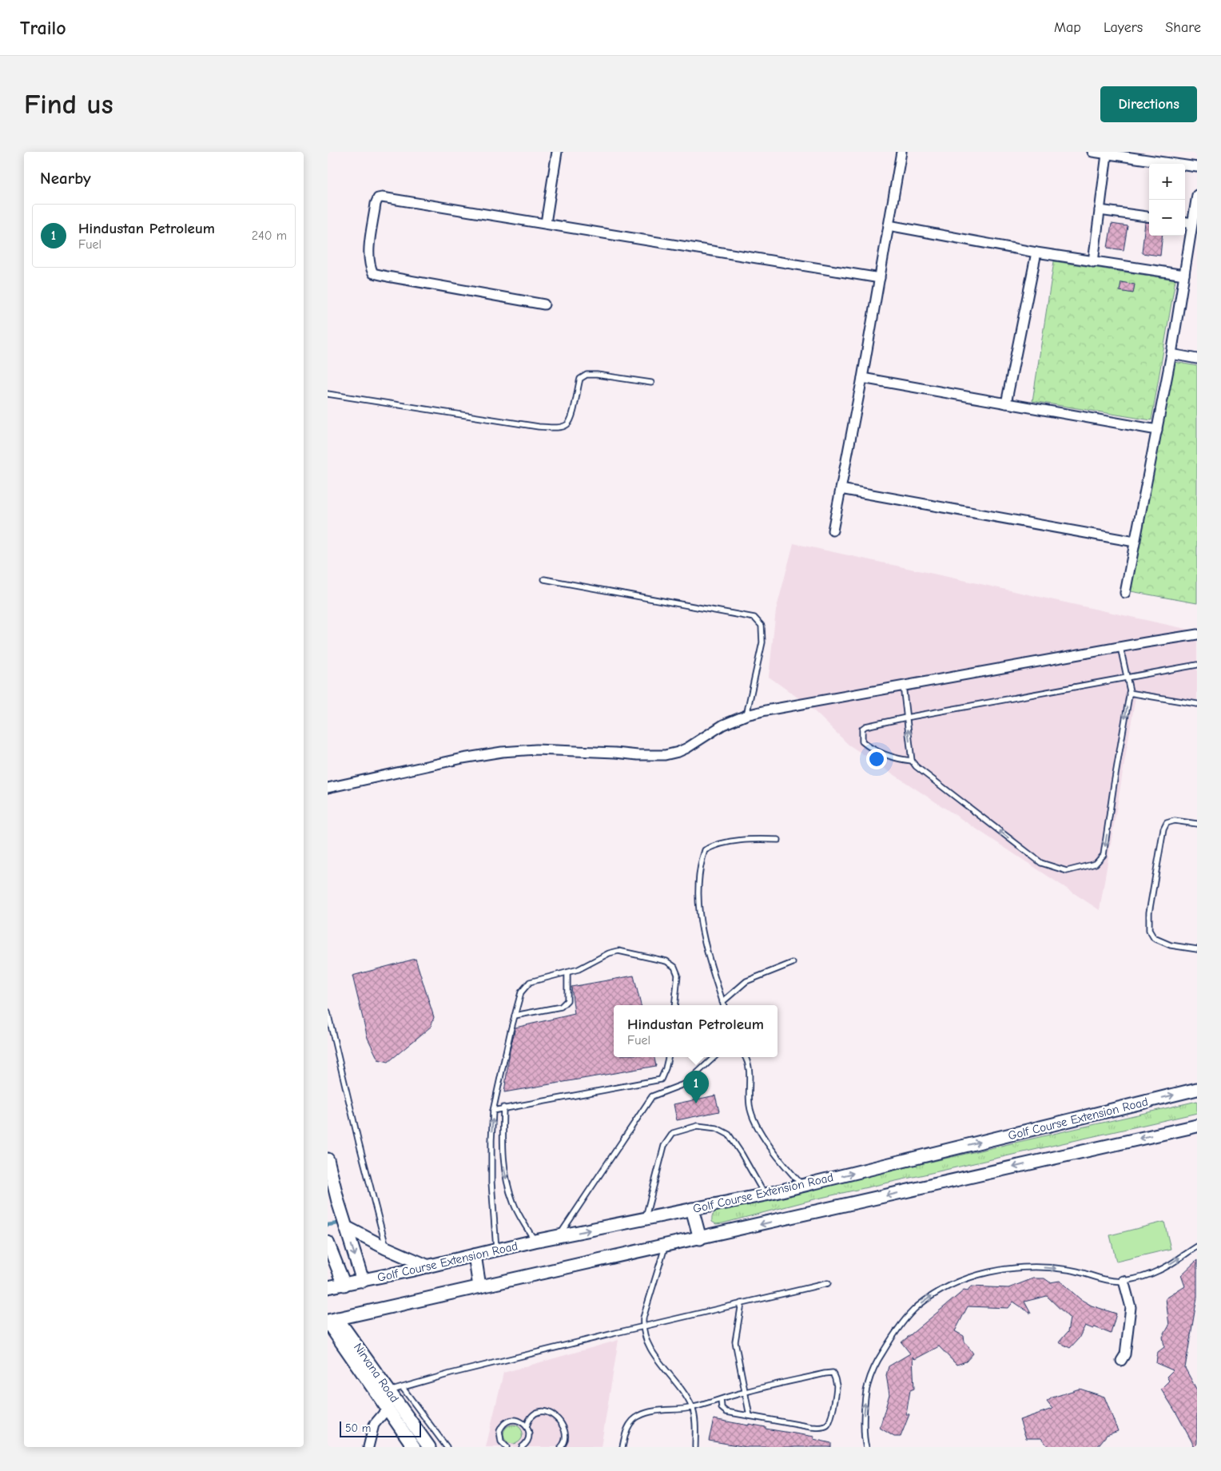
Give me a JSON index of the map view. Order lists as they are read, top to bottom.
{
  "streets": {
    "main road": ["Golf Course Extension Road", "Nirvana Road"]
  },
  "scale_bar": "50 m",
  "page": {
    "header": "Trailo",
    "nav": ["Map", "Layers", "Share"],
    "buttons": "Directions",
    "title": "Find us",
    "heading": "Nearby",
    "map_buttons": ["+", "−"],
    "list": [
      {
        "mark": "1",
        "name": "Hindustan Petroleum",
        "note": "Fuel",
        "value": "240 m"
      }
    ],
    "popup": ["Hindustan Petroleum", "Fuel"],
    "pins": "1",
    "scale": "50 m"
  }
}
